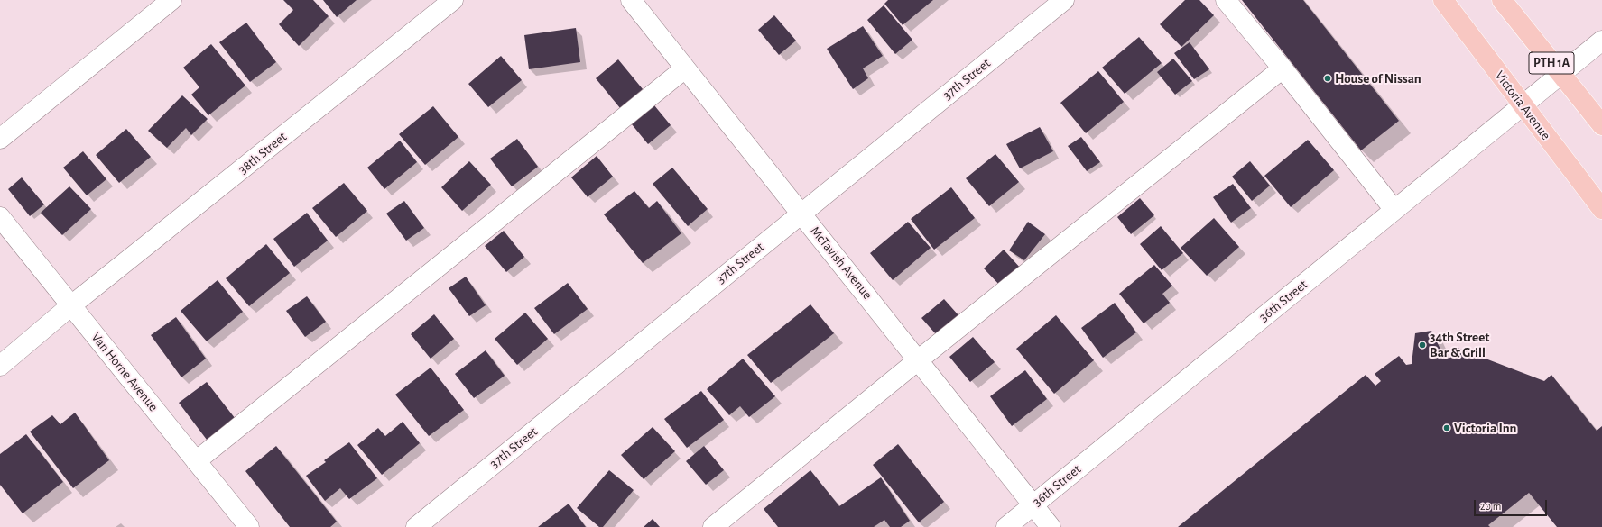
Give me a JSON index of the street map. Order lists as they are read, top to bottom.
{
  "streets": {
    "main road": ["PTH 1A", "Victoria Avenue"],
    "street": [
      "37th Street",
      "38th Street",
      "McTavish Avenue",
      "36th Street",
      "Van Horne Avenue"
    ]
  },
  "crossings": [
    ["PTH 1A", "36th Street"],
    ["37th Street", "McTavish Avenue"],
    ["Victoria Avenue", "36th Street"],
    ["38th Street", "Van Horne Avenue"],
    ["McTavish Avenue", "36th Street"]
  ],
  "places": ["House of Nissan", "34th Street Bar & Grill", "Victoria Inn"],
  "scale_bar": "20 m"
}
